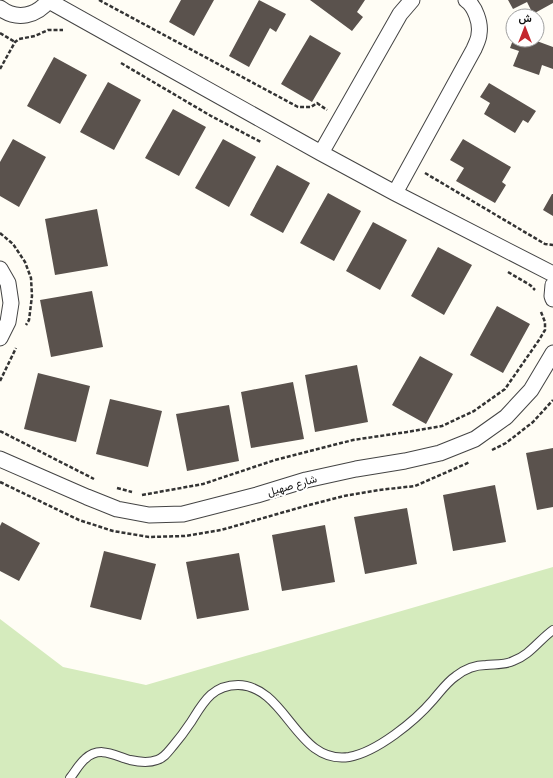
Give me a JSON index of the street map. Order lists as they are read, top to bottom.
{
  "streets": {
    "street": ["شارع صهيل"]
  },
  "north": "top"
}
